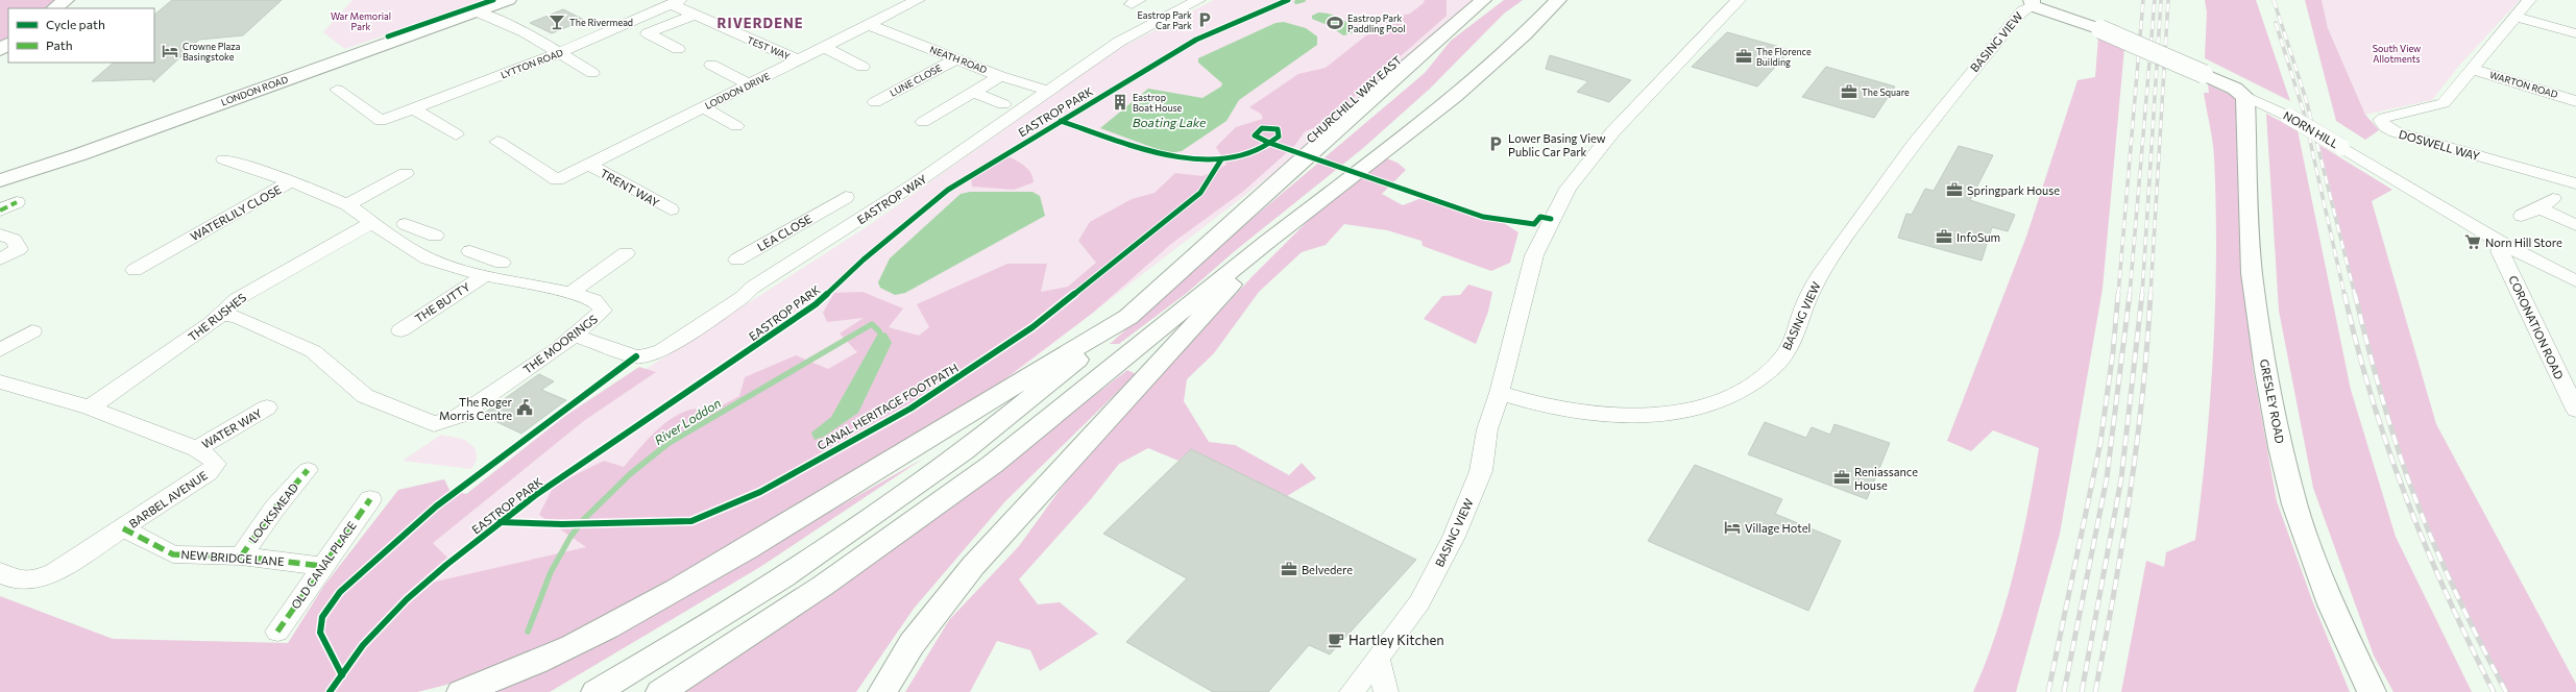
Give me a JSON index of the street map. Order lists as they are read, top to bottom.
{
  "streets": {
    "main road": [
      "LONDON ROAD",
      "CHURCHILL WAY EAST",
      "NORN HILL",
      "GRESLEY ROAD"
    ],
    "street": [
      "BASING VIEW",
      "TEST WAY",
      "NEATH ROAD",
      "LYTTON ROAD",
      "LUNE CLOSE",
      "WARTON ROAD",
      "LODDON DRIVE",
      "DOSWELL WAY",
      "TRENT WAY",
      "EASTROP WAY",
      "WATERLILY CLOSE",
      "LEA CLOSE",
      "THE BUTTY",
      "THE RUSHES",
      "CORONATION ROAD",
      "THE MOORINGS",
      "WATER WAY",
      "BARBEL AVENUE",
      "LOCKSMEAD",
      "NEW BRIDGE LANE",
      "OLD CANAL PLACE"
    ],
    "cycle path": ["EASTROP PARK", "CANAL HERITAGE FOOTPATH"]
  },
  "crossings": [
    ["BASING VIEW", "NORN HILL"],
    ["TEST WAY", "LYTTON ROAD"],
    ["TEST WAY", "LODDON DRIVE"],
    ["NEATH ROAD", "LUNE CLOSE"],
    ["NEATH ROAD", "LODDON DRIVE"],
    ["NEATH ROAD", "EASTROP WAY"],
    ["WARTON ROAD", "DOSWELL WAY"],
    ["LODDON DRIVE", "TRENT WAY"],
    ["NORN HILL", "CORONATION ROAD"],
    ["NORN HILL", "GRESLEY ROAD"],
    ["EASTROP WAY", "LEA CLOSE"],
    ["EASTROP WAY", "THE MOORINGS"],
    ["WATERLILY CLOSE", "THE MOORINGS"],
    ["THE BUTTY", "THE MOORINGS"],
    ["THE RUSHES", "THE MOORINGS"],
    ["THE RUSHES", "BARBEL AVENUE"],
    ["WATER WAY", "BARBEL AVENUE"],
    ["BARBEL AVENUE", "NEW BRIDGE LANE"],
    ["LOCKSMEAD", "NEW BRIDGE LANE"],
    ["NEW BRIDGE LANE", "OLD CANAL PLACE"]
  ],
  "districts": ["RIVERDENE"],
  "water": ["Boating Lake", "River Loddon"],
  "parks": ["War Memorial Park", "South View Allotments"],
  "places": {
    "parking": ["Eastrop Park Car Park", "Lower Basing View Public Car Park"],
    "bar": ["The Rivermead"],
    "sports": ["Eastrop Park Paddling Pool"],
    "hotel": ["Crowne Plaza Basingstoke", "Village Hotel"],
    "office": [
      "The Florence Building",
      "The Square",
      "Springpark House",
      "InfoSum",
      "Reniassance House",
      "Belvedere"
    ],
    "building": ["Eastrop Boat House"],
    "supermarket": ["Norn Hill Store"],
    "public building": ["The Roger Morris Centre"],
    "cafe": ["Hartley Kitchen"]
  },
  "legend": ["Cycle path", "Path"]
}
